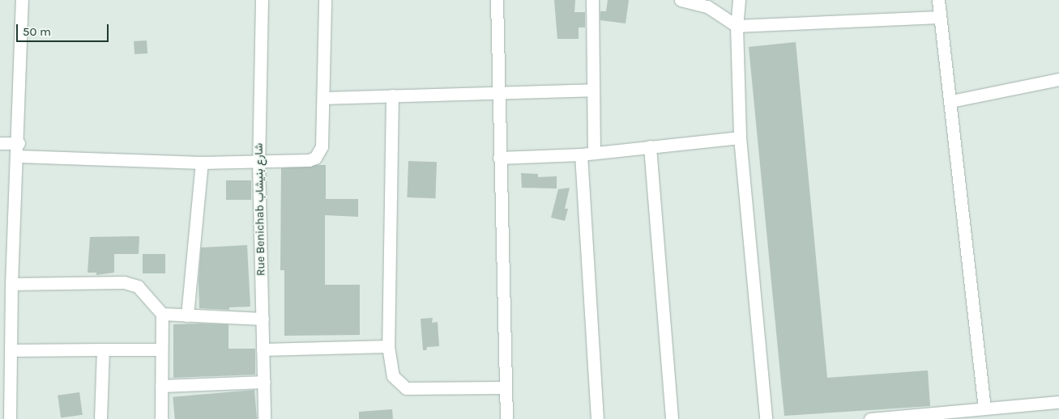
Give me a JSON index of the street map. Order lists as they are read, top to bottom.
{
  "streets": {
    "street": ["Rue Benichab شارع بنيشاب"]
  },
  "scale_bar": "50 m"
}
